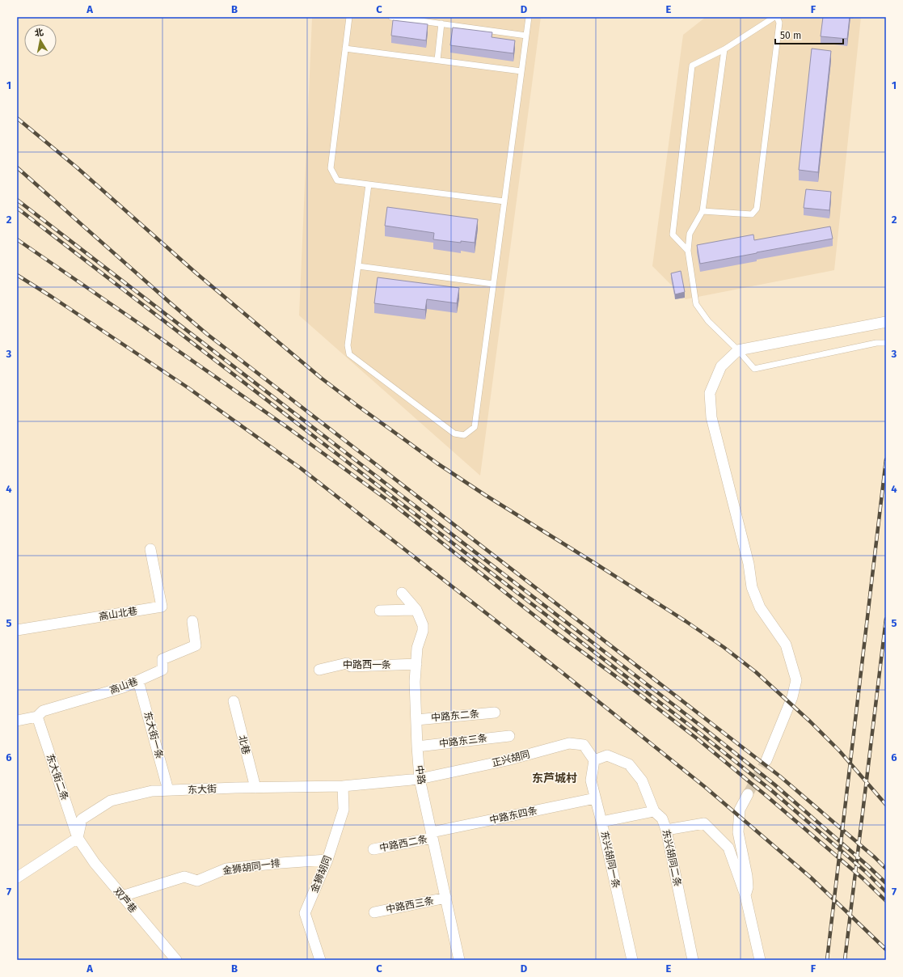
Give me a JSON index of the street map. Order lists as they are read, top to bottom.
{
  "streets": {
    "street": [
      "高山北巷",
      "中路西一条",
      "高山巷",
      "中路东二条",
      "东大街一条",
      "中路东三条",
      "北巷",
      "正兴胡同",
      "中路",
      "东大街二条",
      "东大街",
      "中路东四条",
      "中路西二条",
      "东兴胡同二条",
      "东兴胡同一条",
      "金狮胡同一排",
      "金狮胡同",
      "双芦巷",
      "中路西三条"
    ]
  },
  "crossings": [
    ["中路西一条", "中路"],
    ["高山巷", "东大街一条"],
    ["高山巷", "东大街二条"],
    ["中路东二条", "中路"],
    ["东大街一条", "东大街"],
    ["中路东三条", "中路"],
    ["北巷", "东大街"],
    ["正兴胡同", "中路"],
    ["正兴胡同", "东大街"],
    ["正兴胡同", "东兴胡同二条"],
    ["正兴胡同", "东兴胡同一条"],
    ["中路", "东大街"],
    ["中路", "中路东四条"],
    ["中路", "中路西二条"],
    ["中路", "中路西三条"],
    ["东大街二条", "东大街"],
    ["东大街二条", "双芦巷"],
    ["东大街", "金狮胡同"],
    ["东大街", "双芦巷"],
    ["中路东四条", "中路西二条"],
    ["中路东四条", "东兴胡同一条"],
    ["东兴胡同二条", "东兴胡同一条"],
    ["金狮胡同一排", "金狮胡同"],
    ["金狮胡同一排", "双芦巷"]
  ],
  "districts": ["东芦城村"],
  "scale_bar": "50 m",
  "north": "top",
  "grid": {
    "columns": [
      "A",
      "B",
      "C",
      "D",
      "E",
      "F"
    ],
    "rows": [
      "1",
      "2",
      "3",
      "4",
      "5",
      "6",
      "7"
    ]
  }
}
